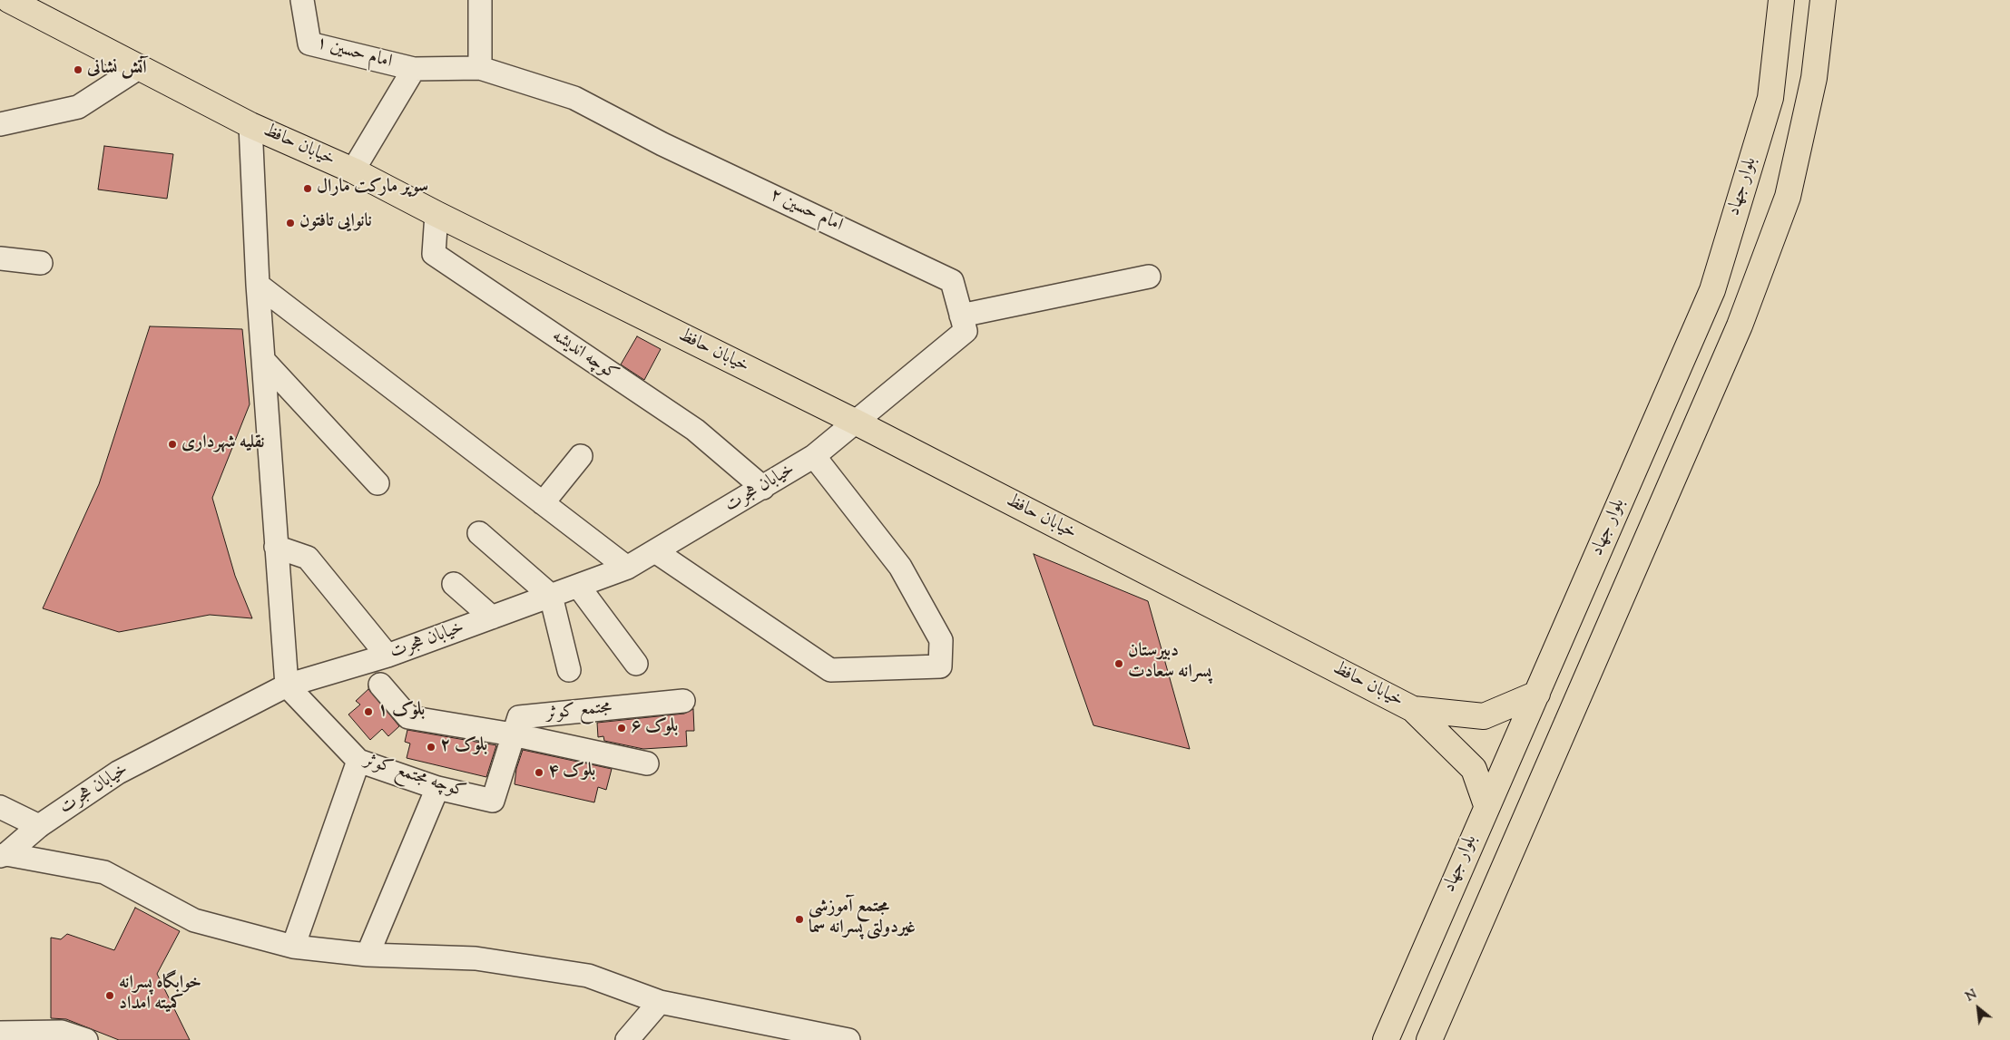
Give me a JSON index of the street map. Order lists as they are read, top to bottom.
{
  "streets": {
    "main road": ["خیابان حافظ", "بلوار جهاد"],
    "street": [
      "امام حسین ۱",
      "امام حسین ۲",
      "کوچه اندیشه",
      "خیابان هجرت",
      "مجتمع کوثر",
      "کوچه مجتمع کوثر"
    ]
  },
  "crossings": [
    ["خیابان حافظ", "امام حسین ۲"],
    ["خیابان حافظ", "کوچه اندیشه"],
    ["خیابان حافظ", "خیابان هجرت"],
    ["امام حسین ۲", "خیابان هجرت"],
    ["کوچه اندیشه", "خیابان هجرت"],
    ["خیابان هجرت", "کوچه مجتمع کوثر"],
    ["مجتمع کوثر", "کوچه مجتمع کوثر"]
  ],
  "places": [
    "آتش نشانی",
    "سوپر مارکت مارال",
    "نانوایی تافتون",
    "نقلیه شهرداری",
    "دبیرستان پسرانه سعادت",
    "بلوک ۱",
    "بلوک ۶",
    "بلوک ۲",
    "بلوک ۴",
    "مجتمع آموزشی غیردولتی پسرانه سما",
    "خوابگاه پسرانه کمیته امداد"
  ],
  "north": "top left"
}
